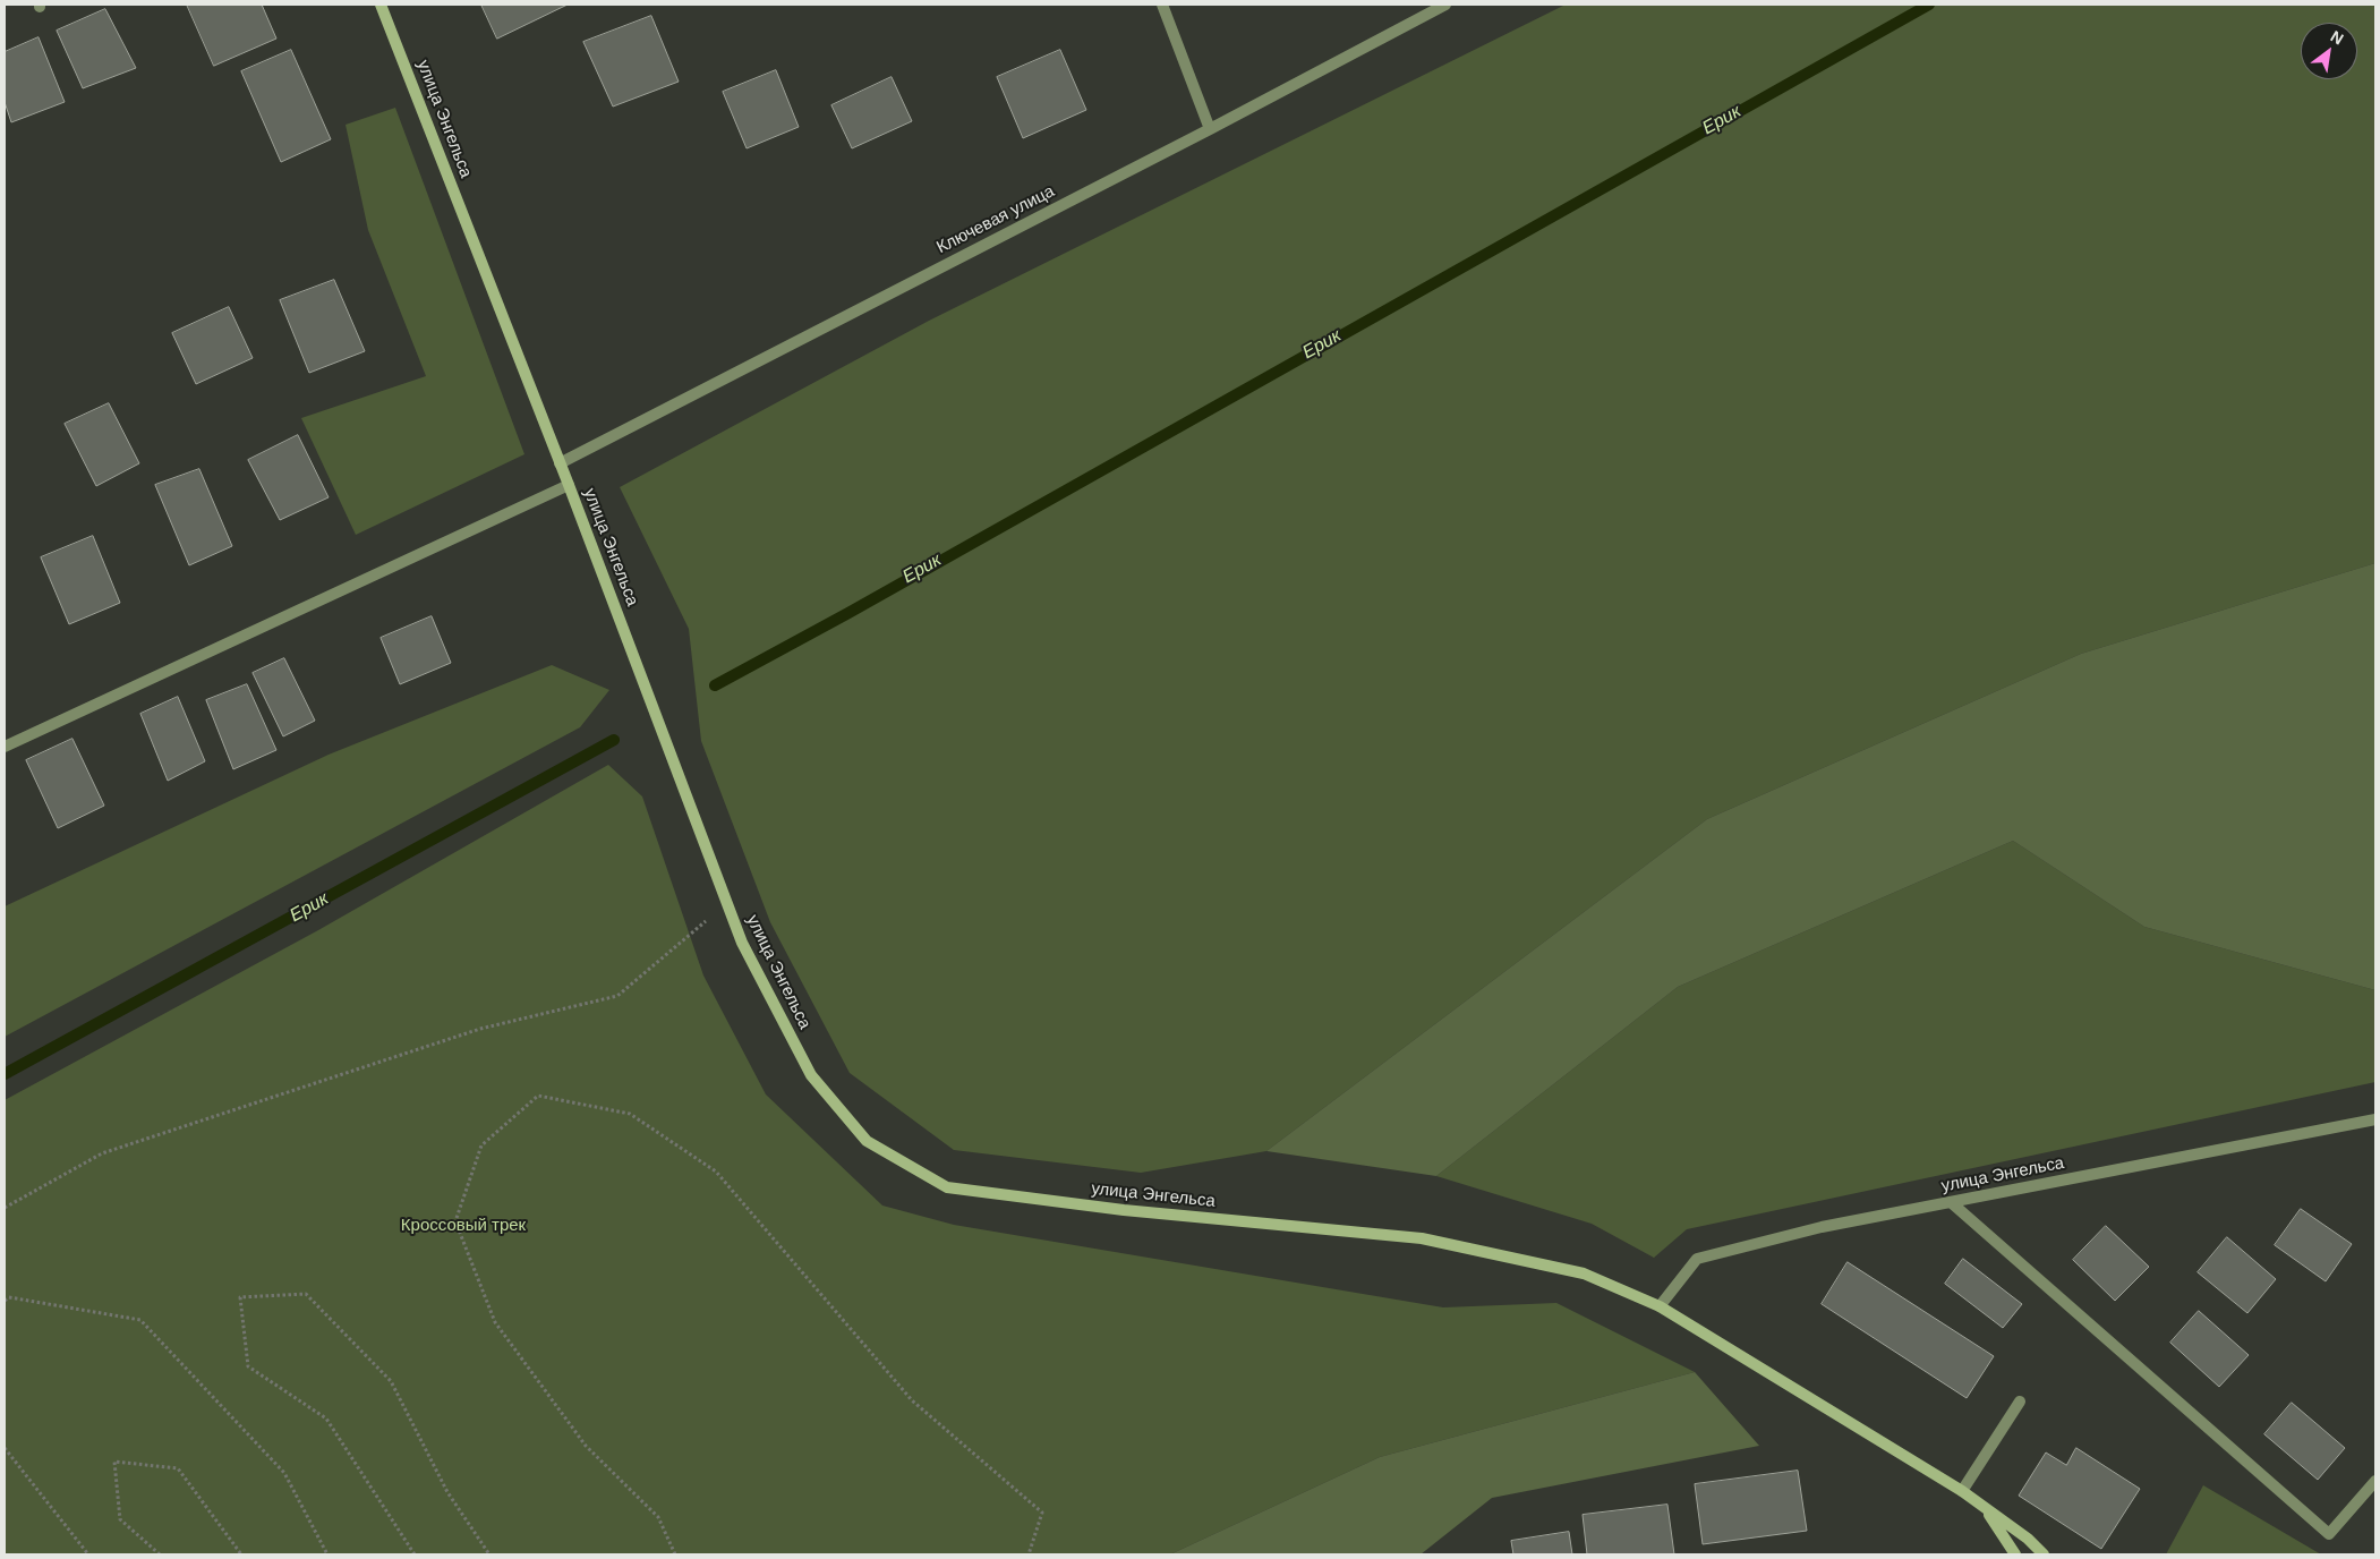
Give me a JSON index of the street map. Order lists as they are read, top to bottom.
{
  "streets": {
    "street": ["улица Энгельса", "Ключевая улица"]
  },
  "crossings": [
    ["улица Энгельса", "Ключевая улица"]
  ],
  "water": ["Ерик"],
  "parks": ["Кроссовый трек"],
  "north": "top right"
}
